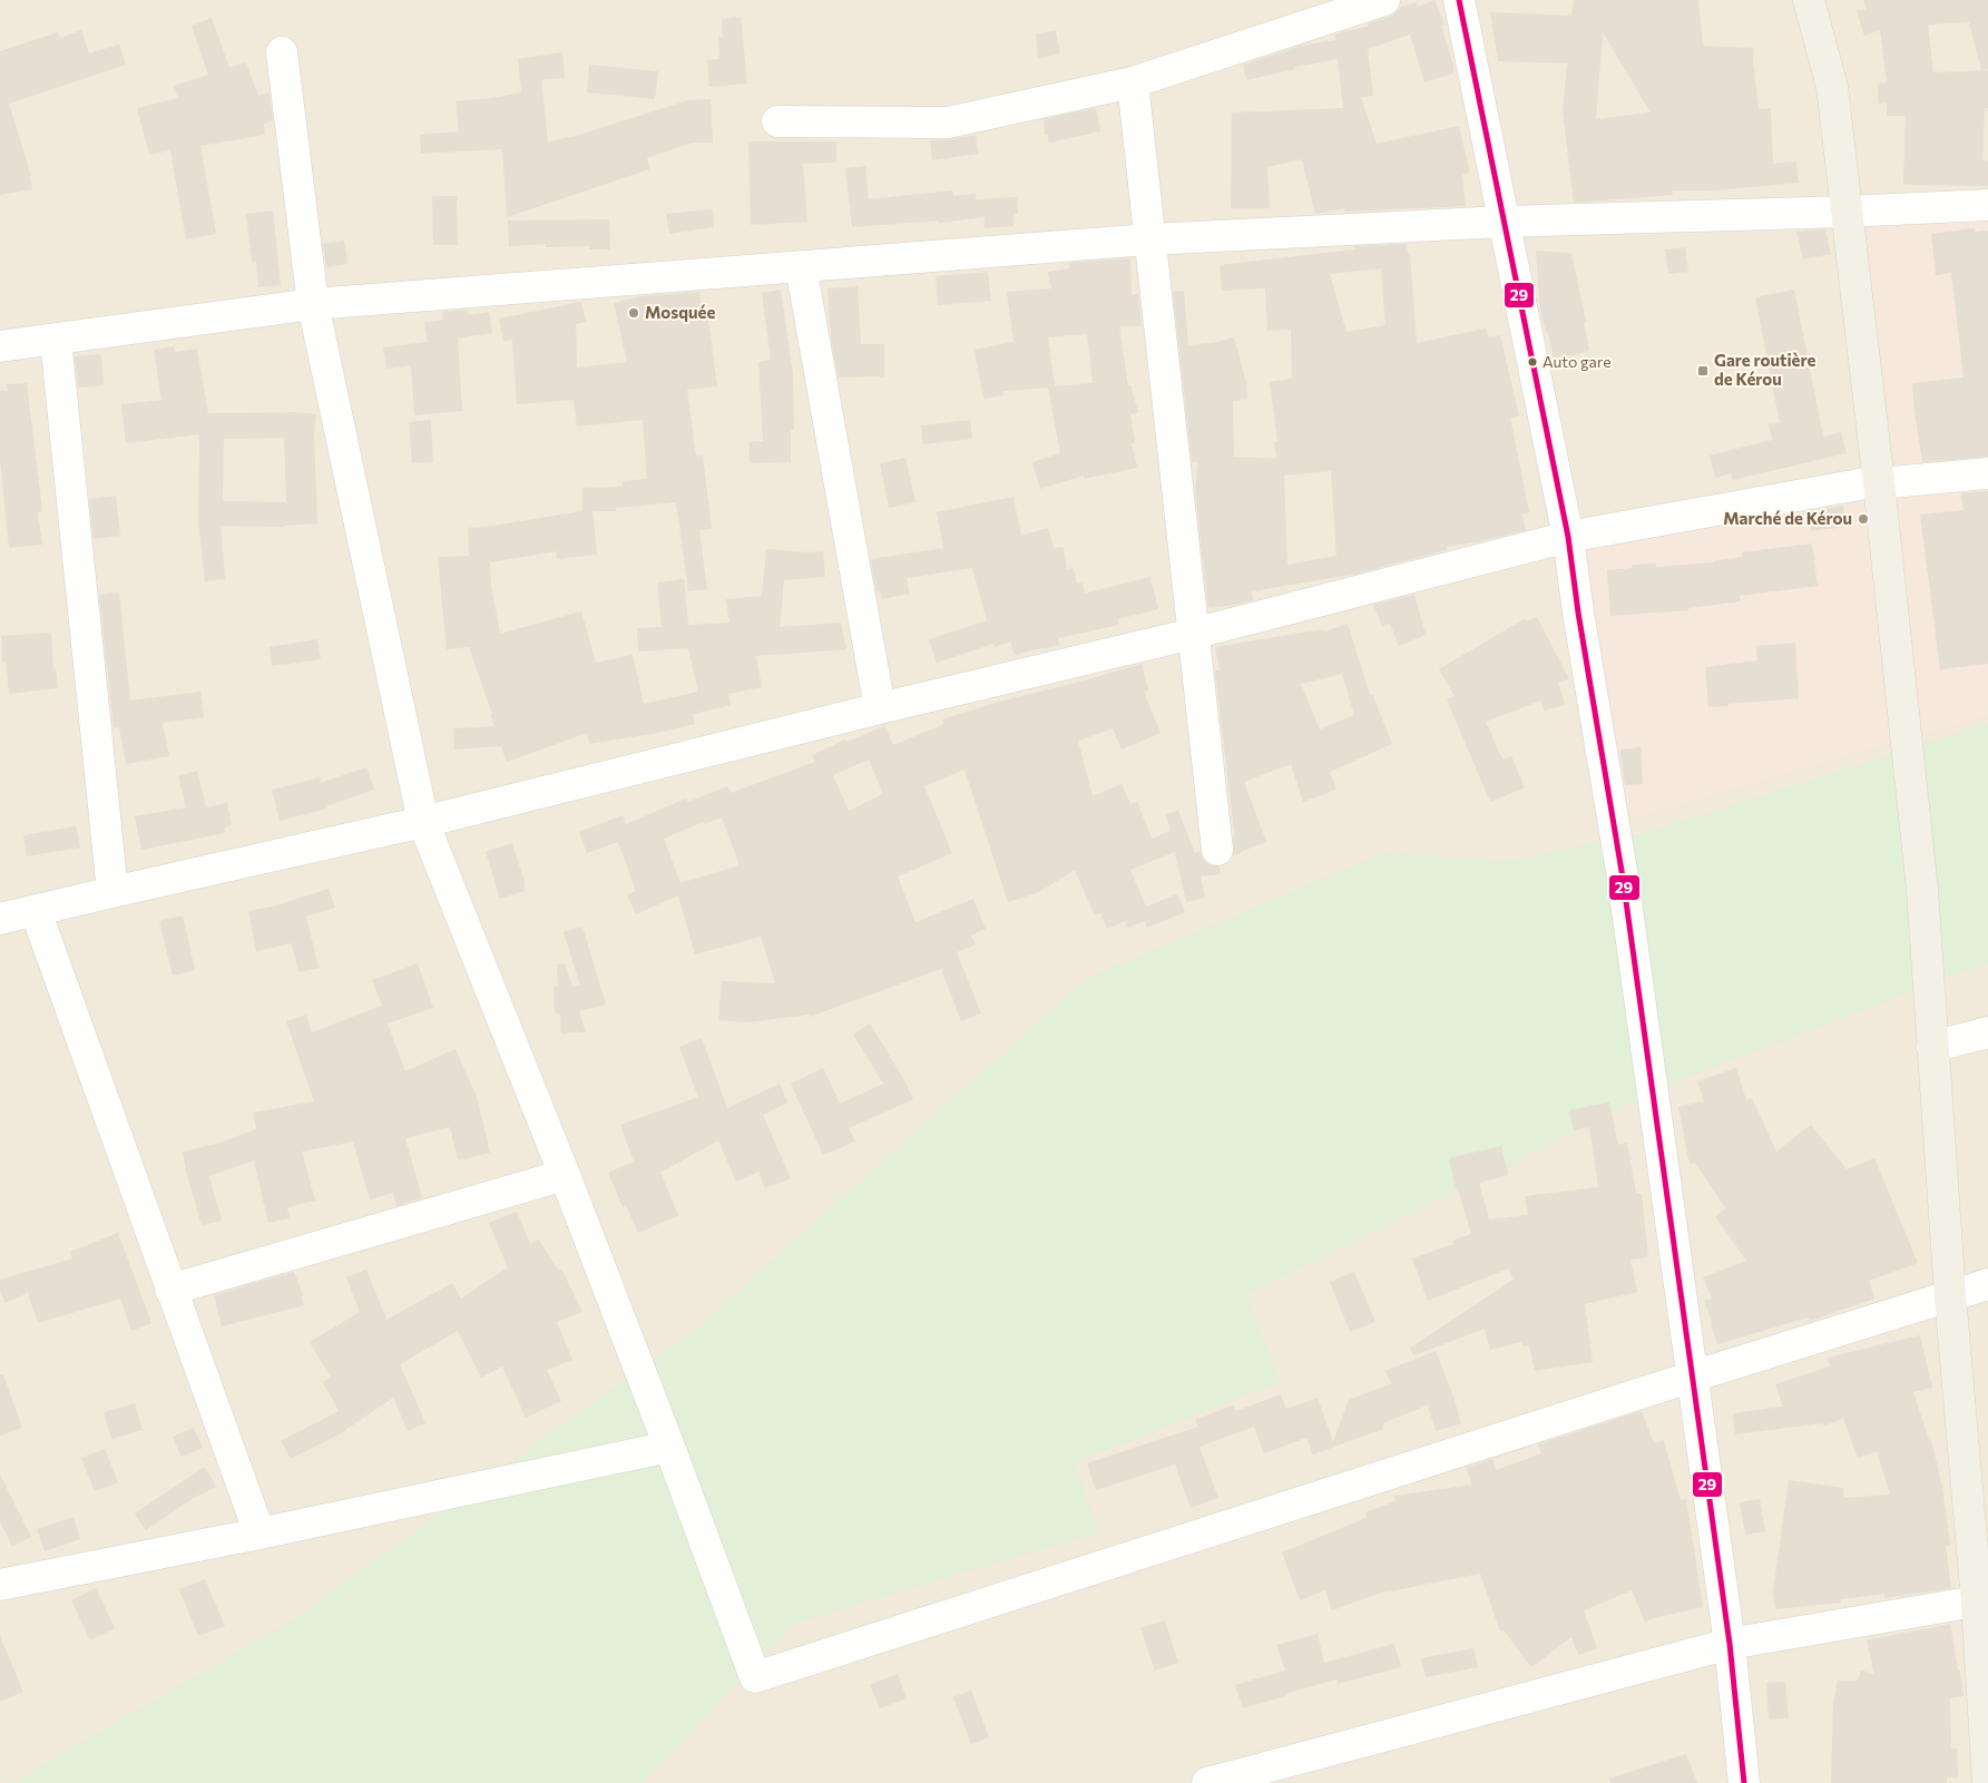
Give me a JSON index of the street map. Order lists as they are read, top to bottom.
{
  "places": {
    "other": ["Mosquée", "Auto gare", "Marché de Kérou"],
    "transit": ["Gare routière de Kérou"]
  },
  "lines": ["transit line 29"]
}
